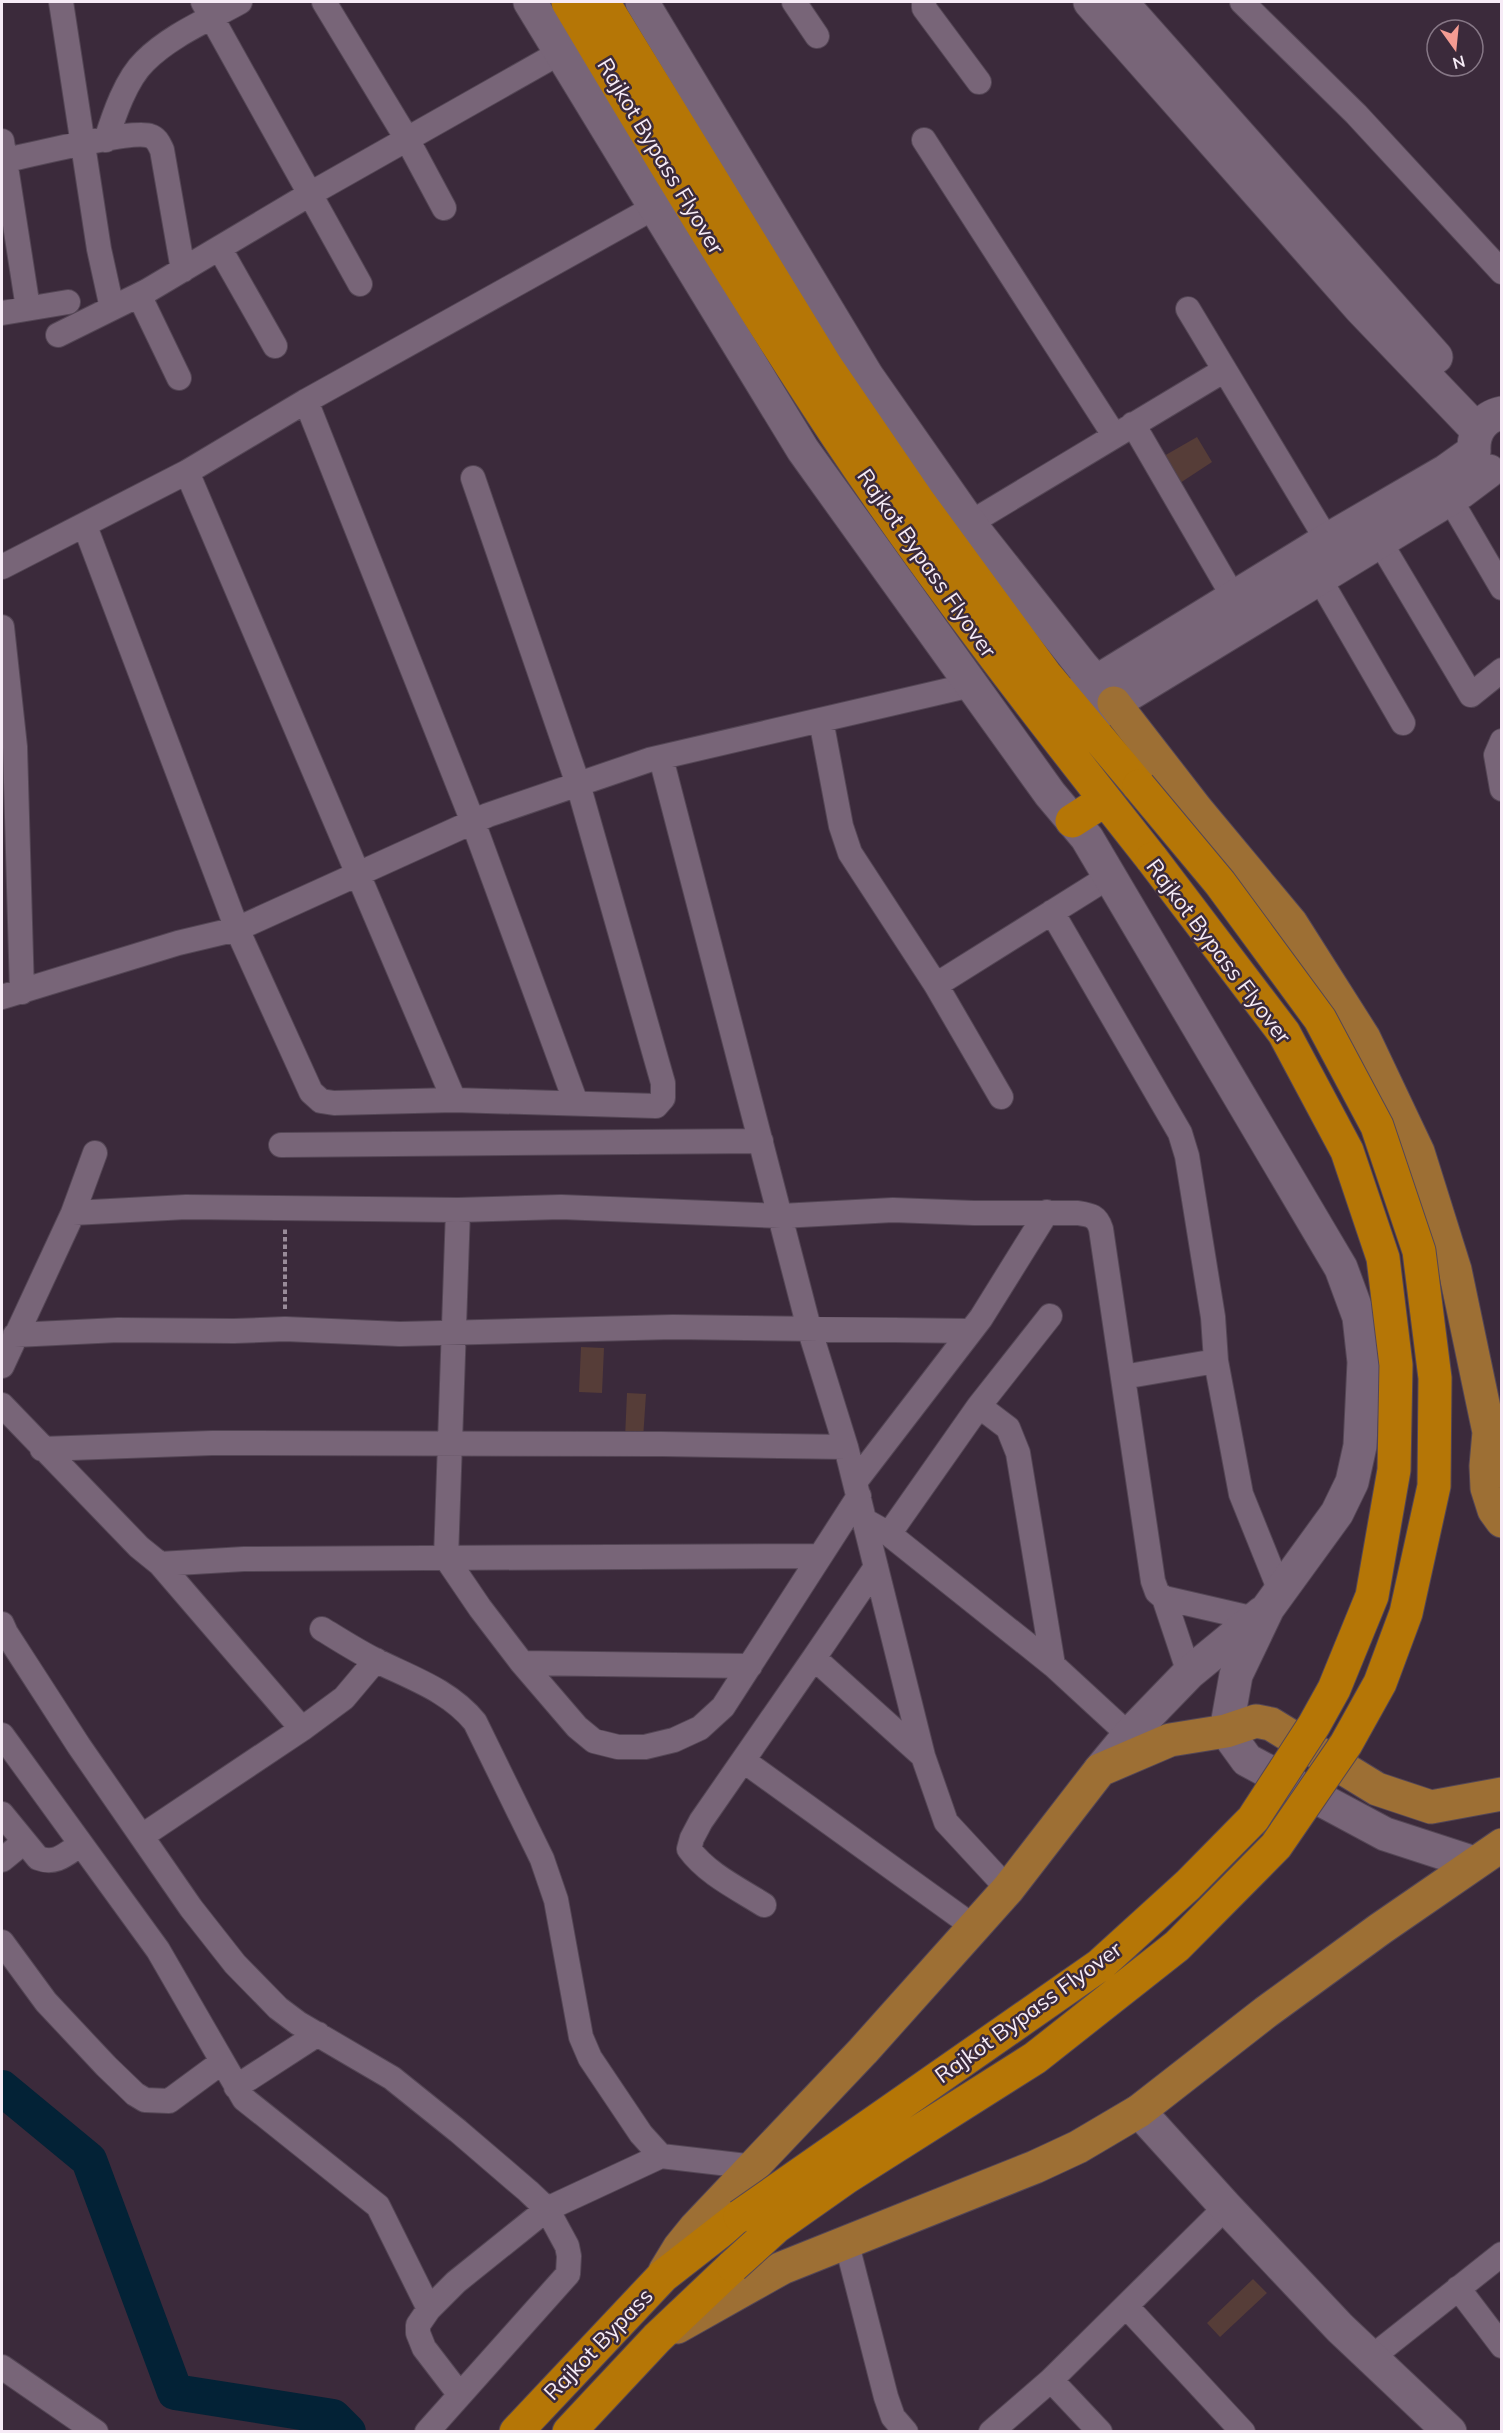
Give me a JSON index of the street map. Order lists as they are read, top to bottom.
{
  "streets": {
    "highway": ["Rajkot Bypass Flyover", "Rajkot Bypass"]
  },
  "crossings": [
    ["Rajkot Bypass Flyover", "Rajkot Bypass"]
  ],
  "north": "bottom"
}
